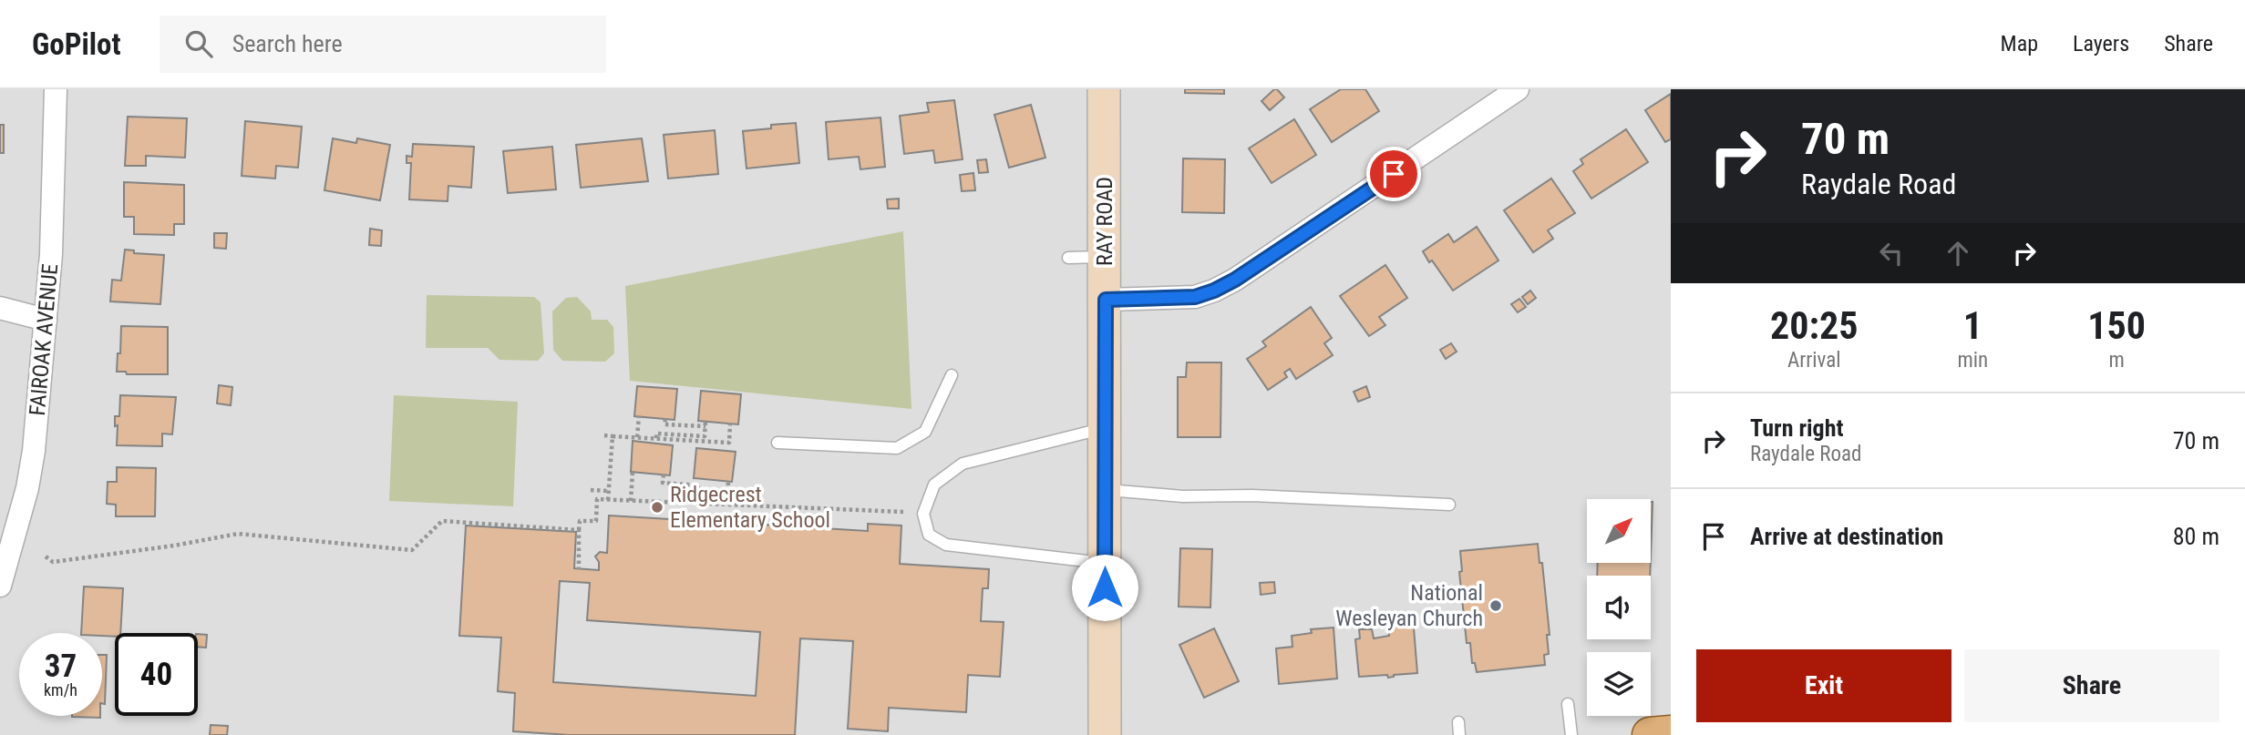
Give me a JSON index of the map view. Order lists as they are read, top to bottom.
{
  "streets": {
    "street": ["RAY ROAD", "FAIROAK AVENUE"]
  },
  "places": ["Ridgecrest Elementary School", "National Wesleyan Church"],
  "north": "top right",
  "page": {
    "header": "GoPilot",
    "search": "Search here",
    "nav": ["Map", "Layers", "Share"],
    "turn": ["70 m", "Raydale Road"],
    "eta": [
      "20:25",
      "Arrival",
      "1",
      "min",
      "150",
      "m"
    ],
    "list": [
      {
        "name": "Turn right",
        "note": "Raydale Road",
        "value": "70 m"
      },
      {
        "name": "Arrive at destination",
        "value": "80 m"
      }
    ],
    "speed": "37 km/h",
    "limit": "40",
    "buttons": ["Exit", "Share"]
  }
}
